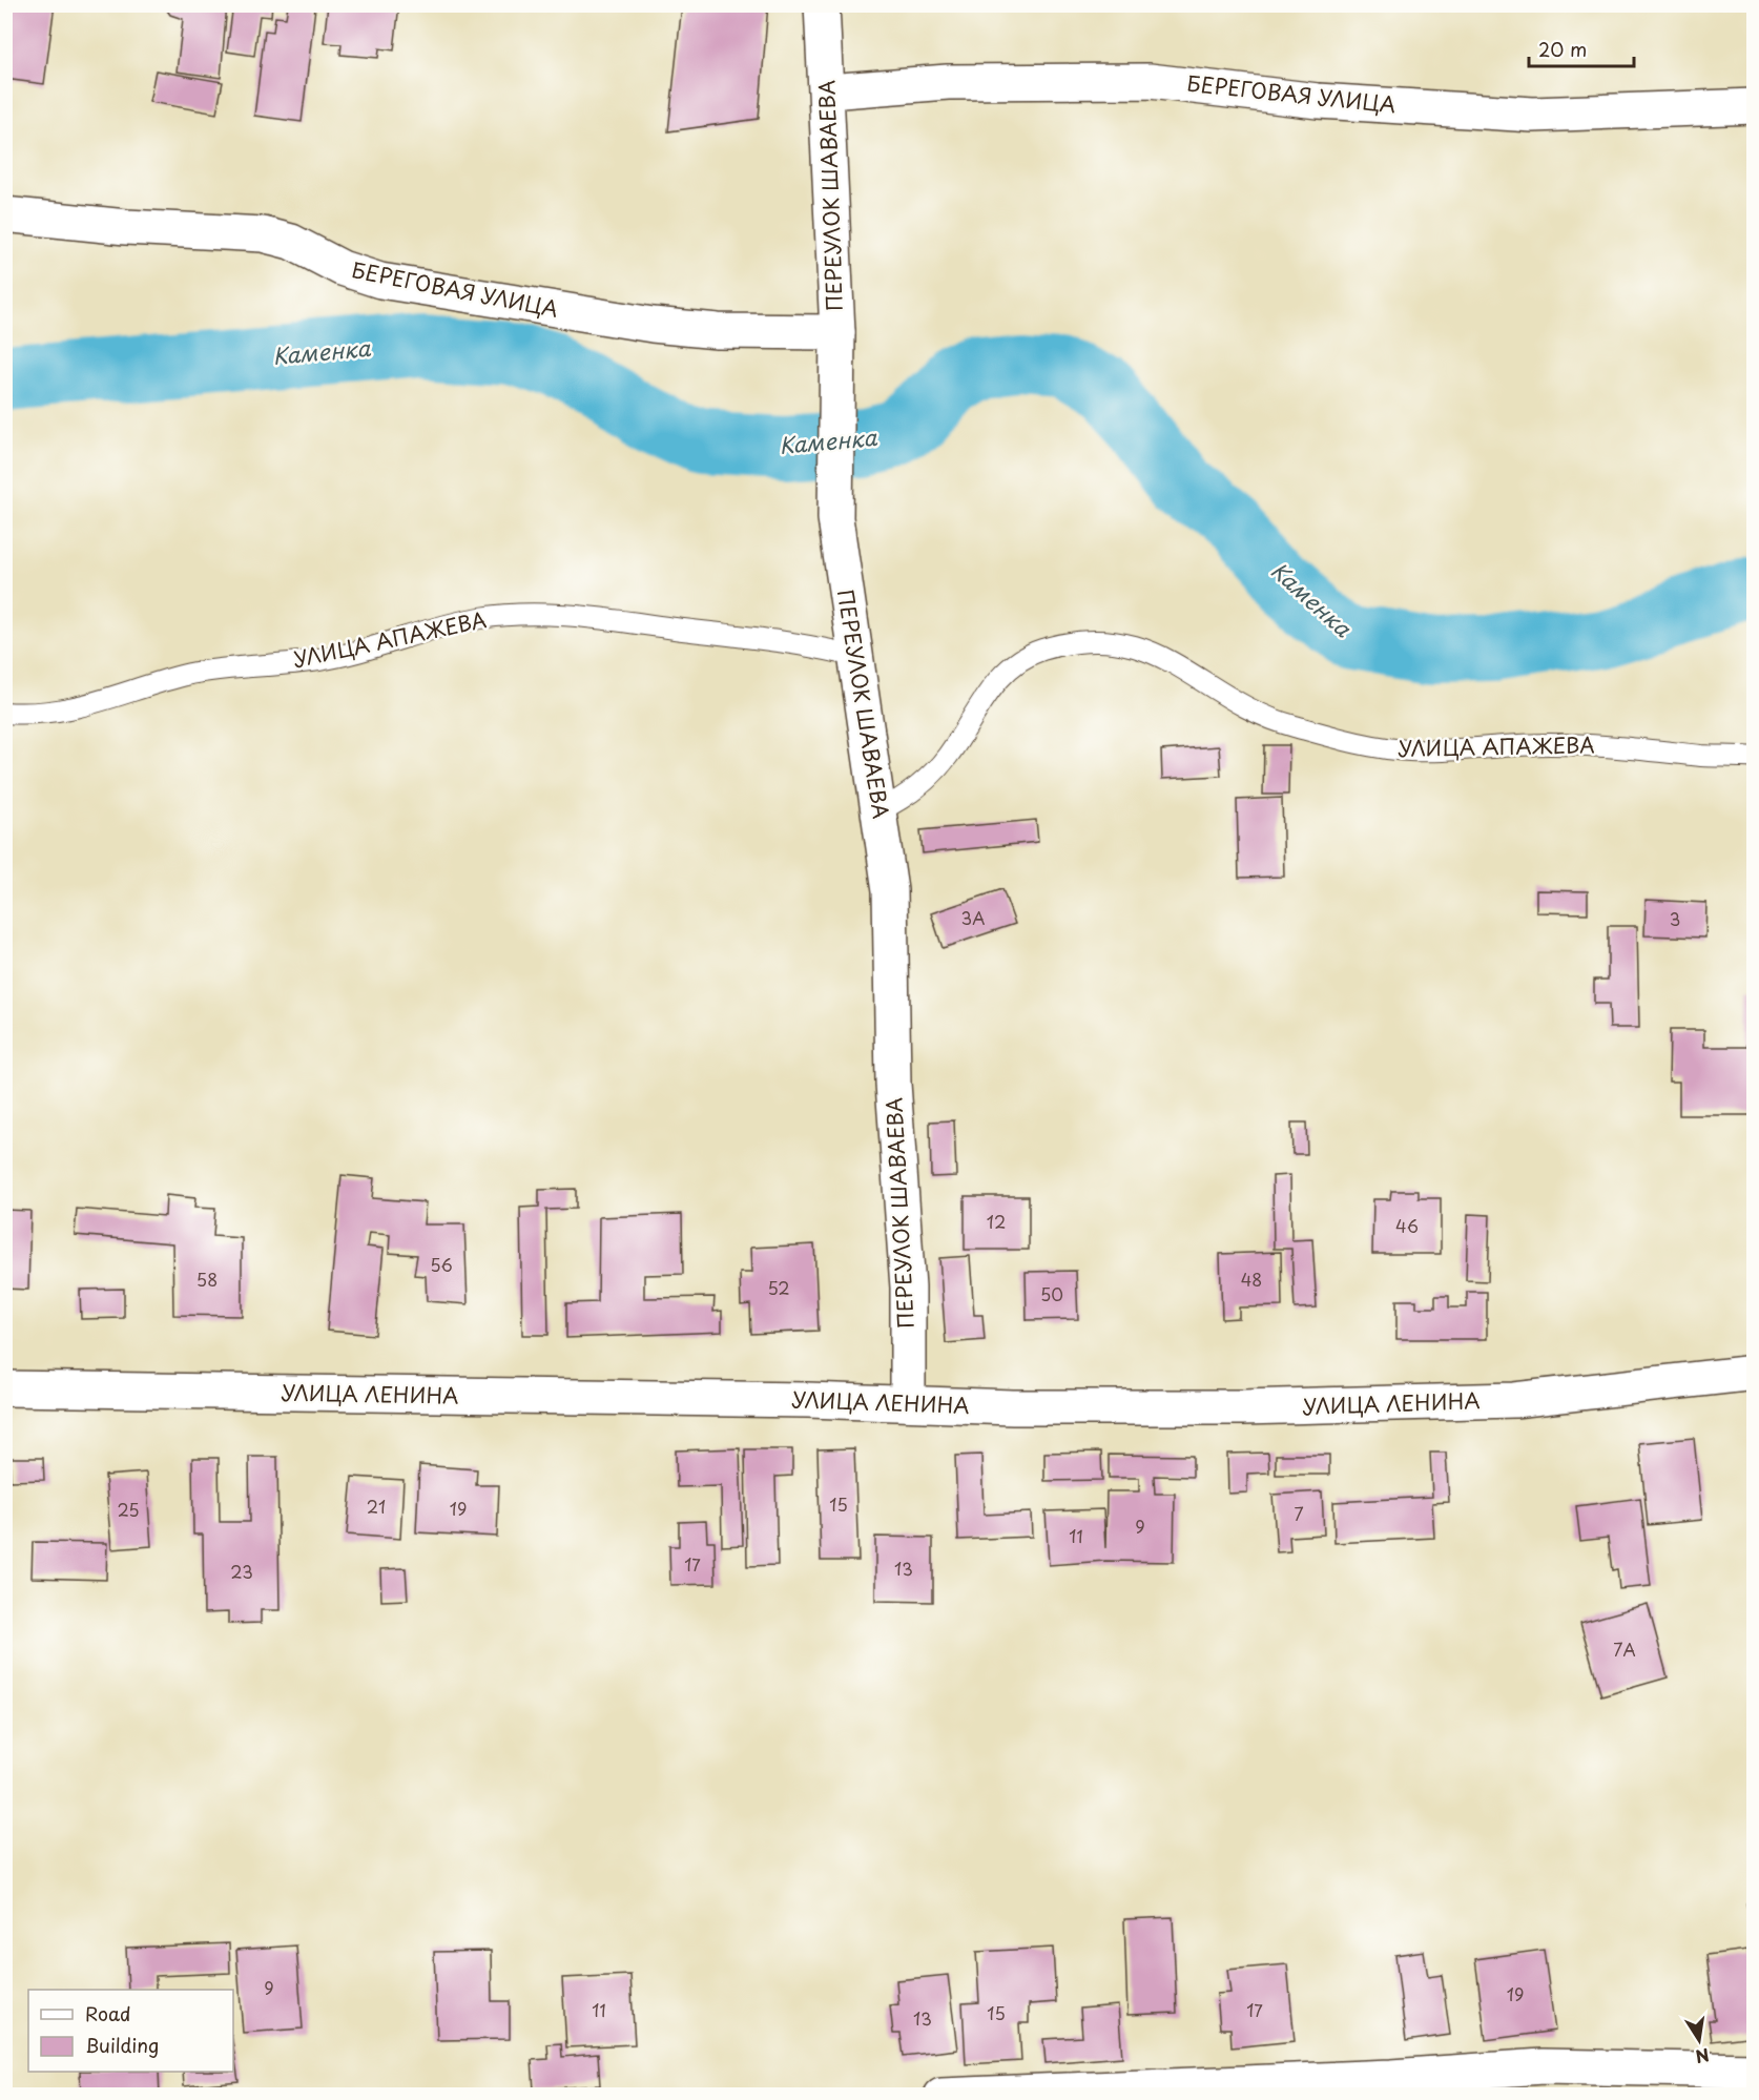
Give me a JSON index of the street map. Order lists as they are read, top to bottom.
{
  "streets": {
    "street": ["БЕРЕГОВАЯ УЛИЦА", "ПЕРЕУЛОК ШАВАЕВА", "УЛИЦА ЛЕНИНА"],
    "lane": ["УЛИЦА АПАЖЕВА"]
  },
  "crossings": [
    ["БЕРЕГОВАЯ УЛИЦА", "ПЕРЕУЛОК ШАВАЕВА"],
    ["ПЕРЕУЛОК ШАВАЕВА", "УЛИЦА АПАЖЕВА"],
    ["ПЕРЕУЛОК ШАВАЕВА", "УЛИЦА ЛЕНИНА"]
  ],
  "water": ["Каменка"],
  "house_numbers": [
    "3А",
    "3",
    "12",
    "46",
    "56",
    "58",
    "48",
    "52",
    "50",
    "15",
    "21",
    "19",
    "25",
    "7",
    "9",
    "11",
    "17",
    "13",
    "23",
    "7А",
    "9",
    "19",
    "11",
    "17",
    "15",
    "13"
  ],
  "legend": ["Road", "Building"],
  "scale_bar": "20 m",
  "north": "bottom"
}
